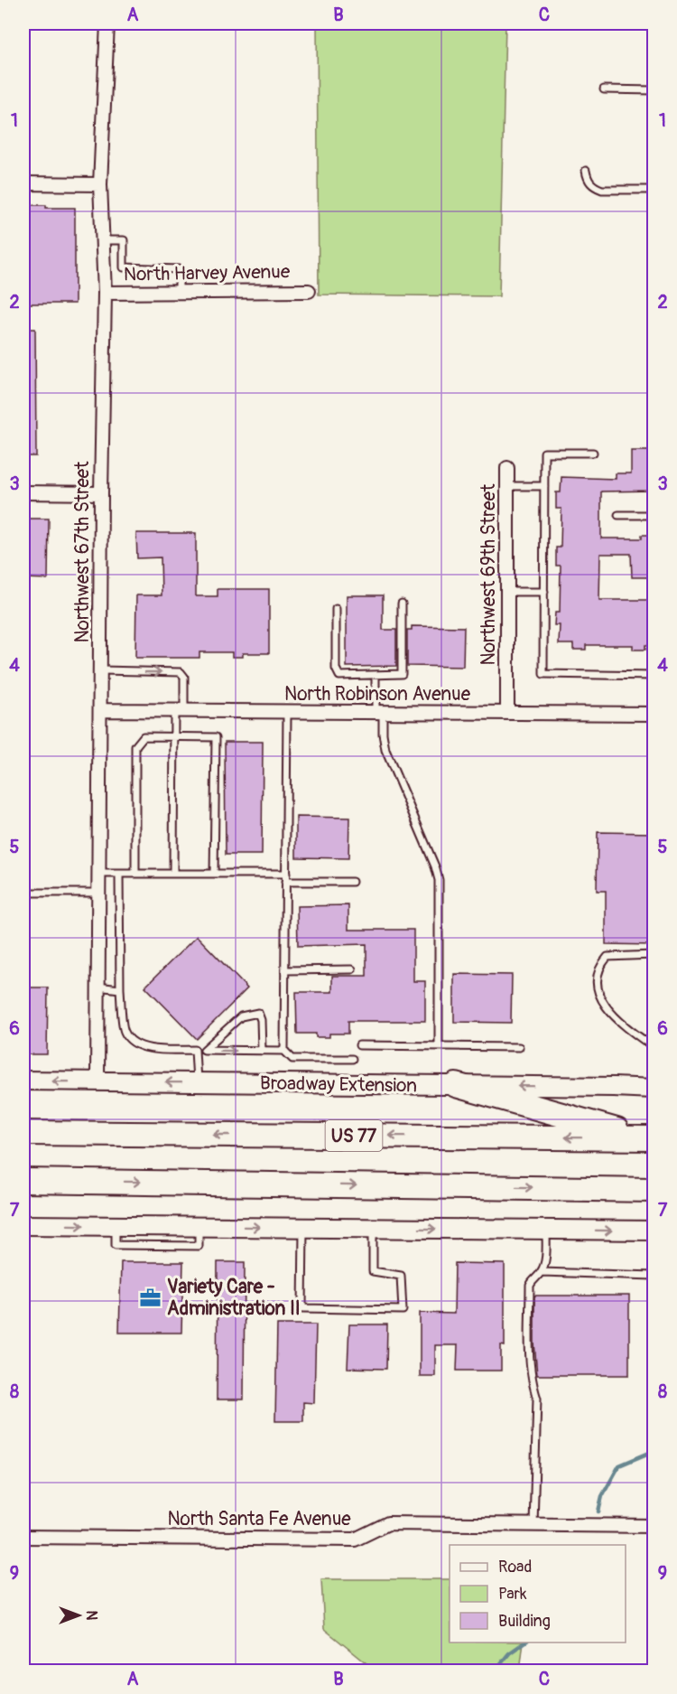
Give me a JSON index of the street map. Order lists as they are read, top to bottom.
{
  "streets": {
    "highway": ["US 77"],
    "main road": ["Broadway Extension"],
    "street": [
      "North Harvey Avenue",
      "Northwest 67th Street",
      "Northwest 69th Street",
      "North Robinson Avenue",
      "North Santa Fe Avenue"
    ]
  },
  "crossings": [
    ["North Harvey Avenue", "Northwest 67th Street"],
    ["Northwest 67th Street", "North Robinson Avenue"],
    ["Northwest 67th Street", "Broadway Extension"],
    ["Northwest 69th Street", "North Robinson Avenue"]
  ],
  "places": {
    "office": ["Variety Care - Administration II"]
  },
  "legend": ["Road", "Park", "Building"],
  "north": "right",
  "grid": {
    "columns": ["A", "B", "C"],
    "rows": [
      "1",
      "2",
      "3",
      "4",
      "5",
      "6",
      "7",
      "8",
      "9"
    ]
  }
}
